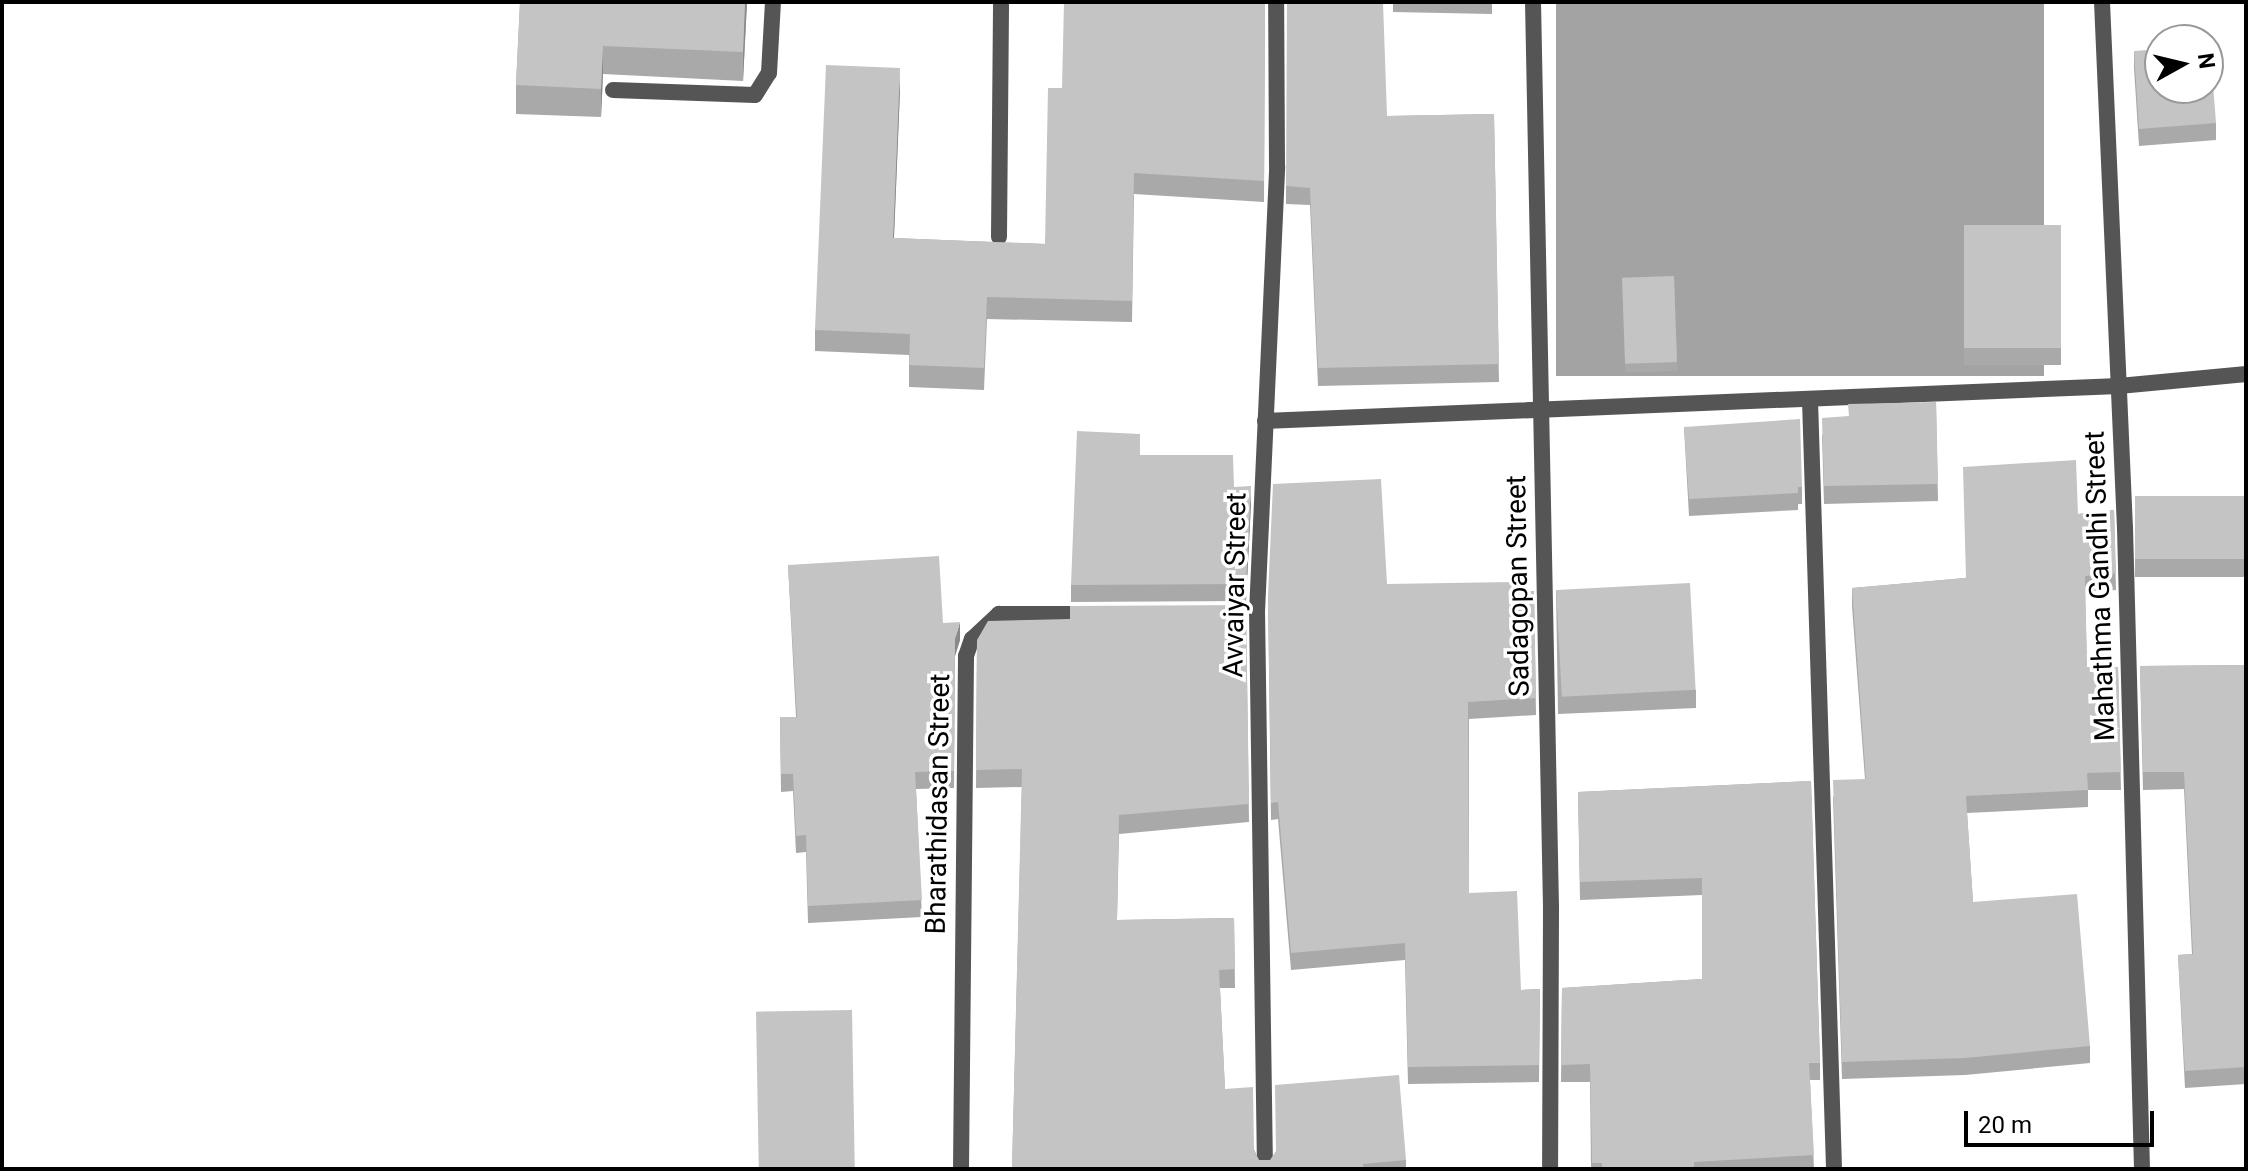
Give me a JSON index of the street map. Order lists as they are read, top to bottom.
{
  "streets": {
    "street": [
      "Avvaiyar Street",
      "Sadagopan Street",
      "Mahathma Gandhi Street",
      "Bharathidasan Street"
    ]
  },
  "scale_bar": "20 m",
  "north": "right"
}
